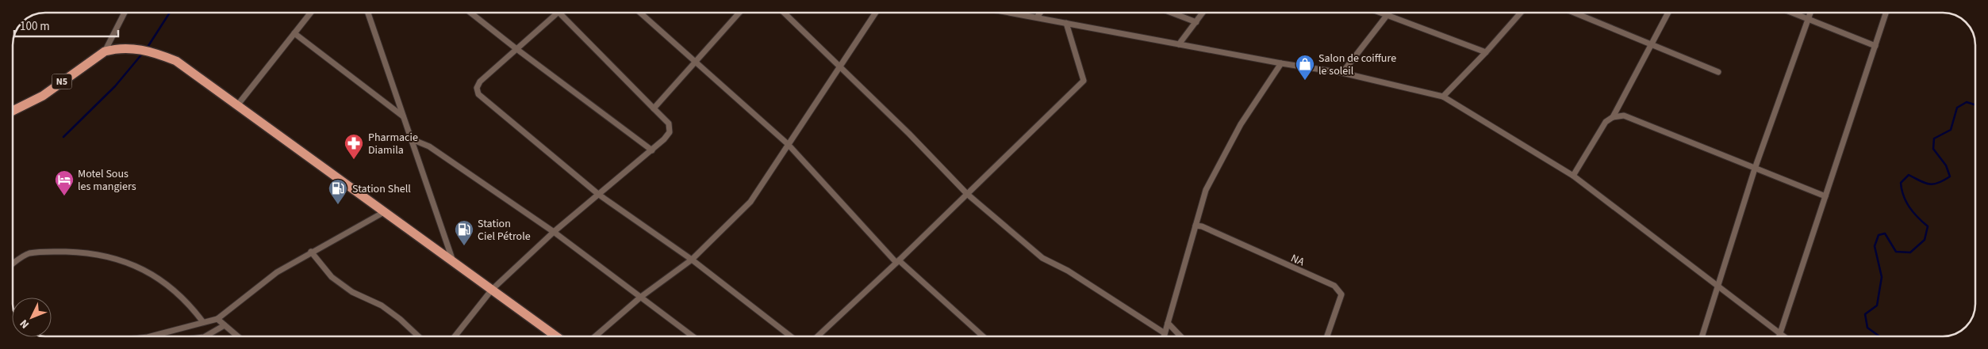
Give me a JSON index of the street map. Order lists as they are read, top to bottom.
{
  "streets": {
    "highway": ["N5"],
    "street": ["NA"]
  },
  "places": {
    "shop": ["Salon de coiffure le soleil"],
    "pharmacy": ["Pharmacie Diamila"],
    "hotel": ["Motel Sous les mangiers"],
    "fuel station": ["Station Shell", "Station Ciel Pétrole"]
  },
  "scale_bar": "100 m",
  "north": "bottom left"
}
